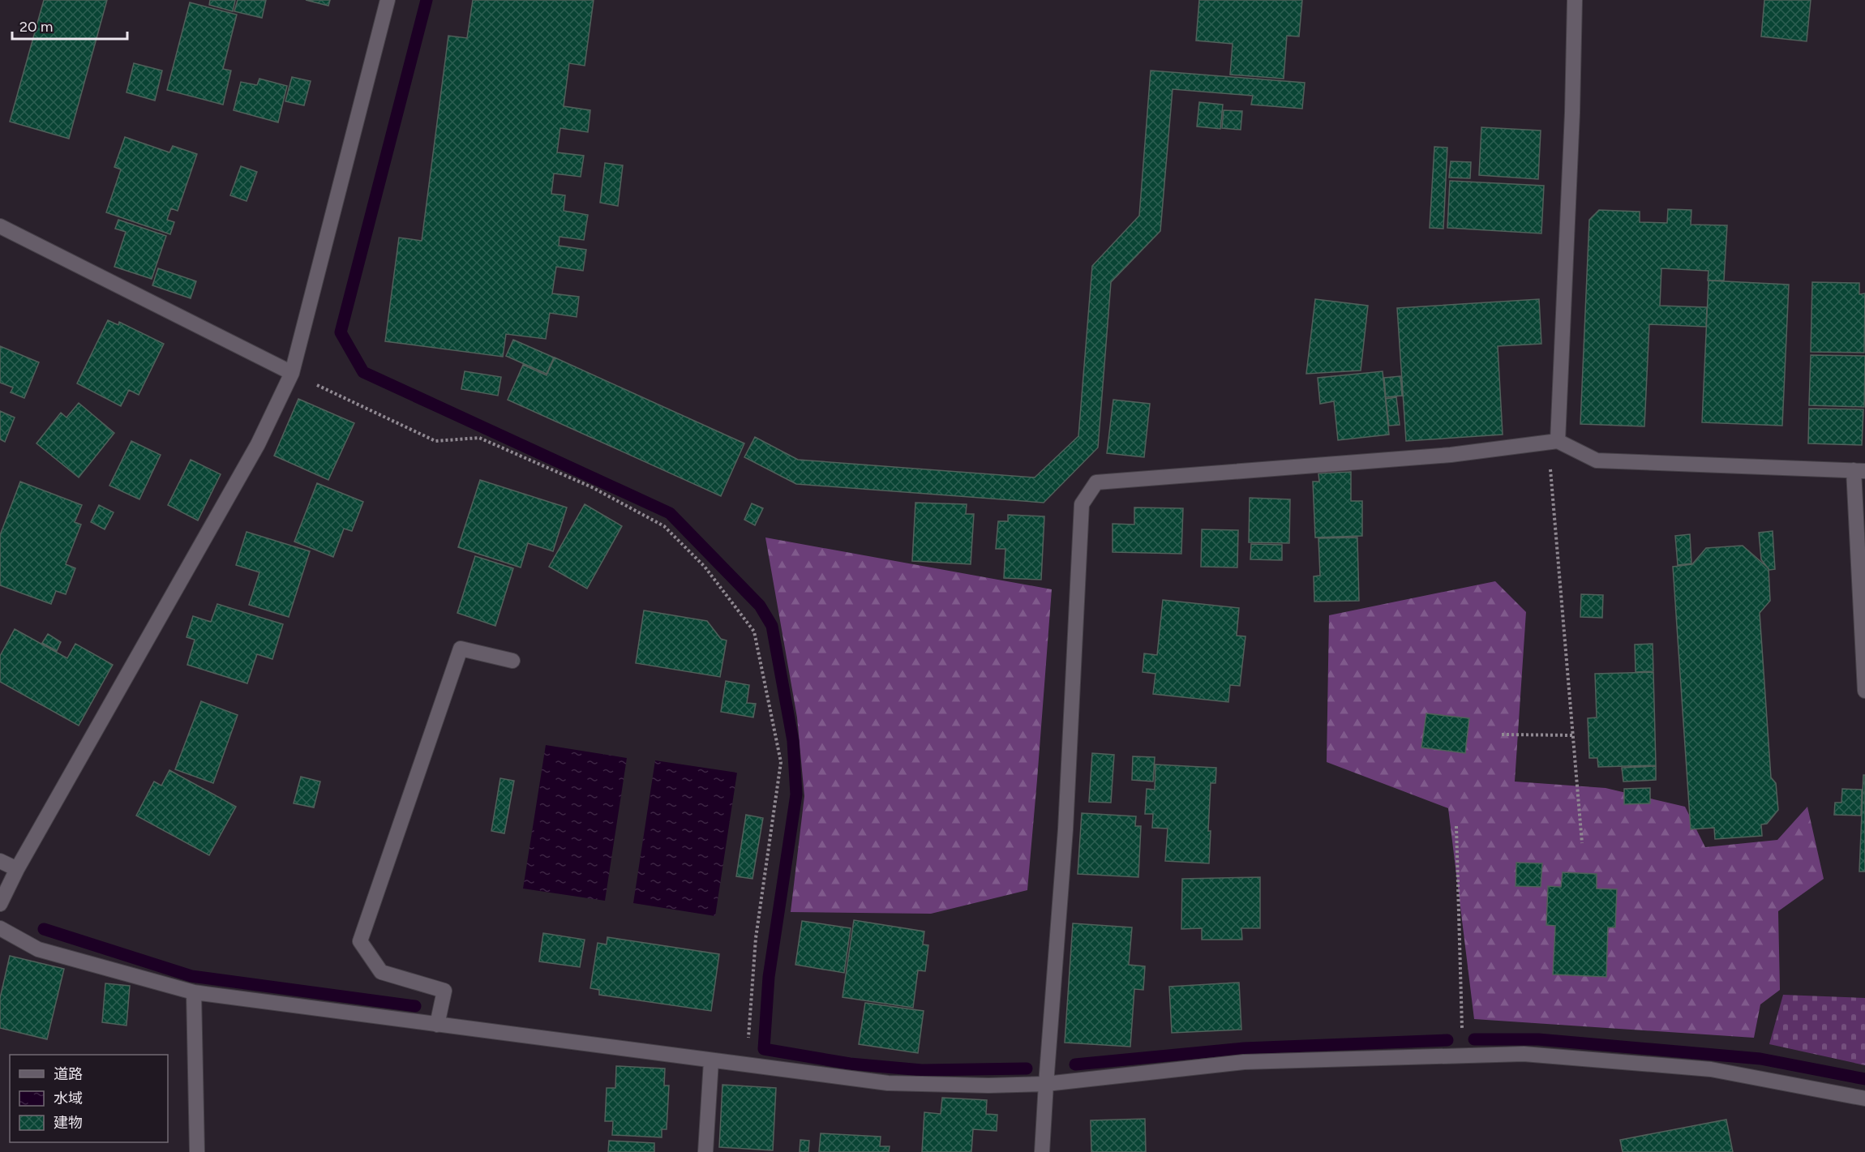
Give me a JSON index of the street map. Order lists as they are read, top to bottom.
{
  "legend": ["道路", "水域", "建物"],
  "scale_bar": "20 m"
}
